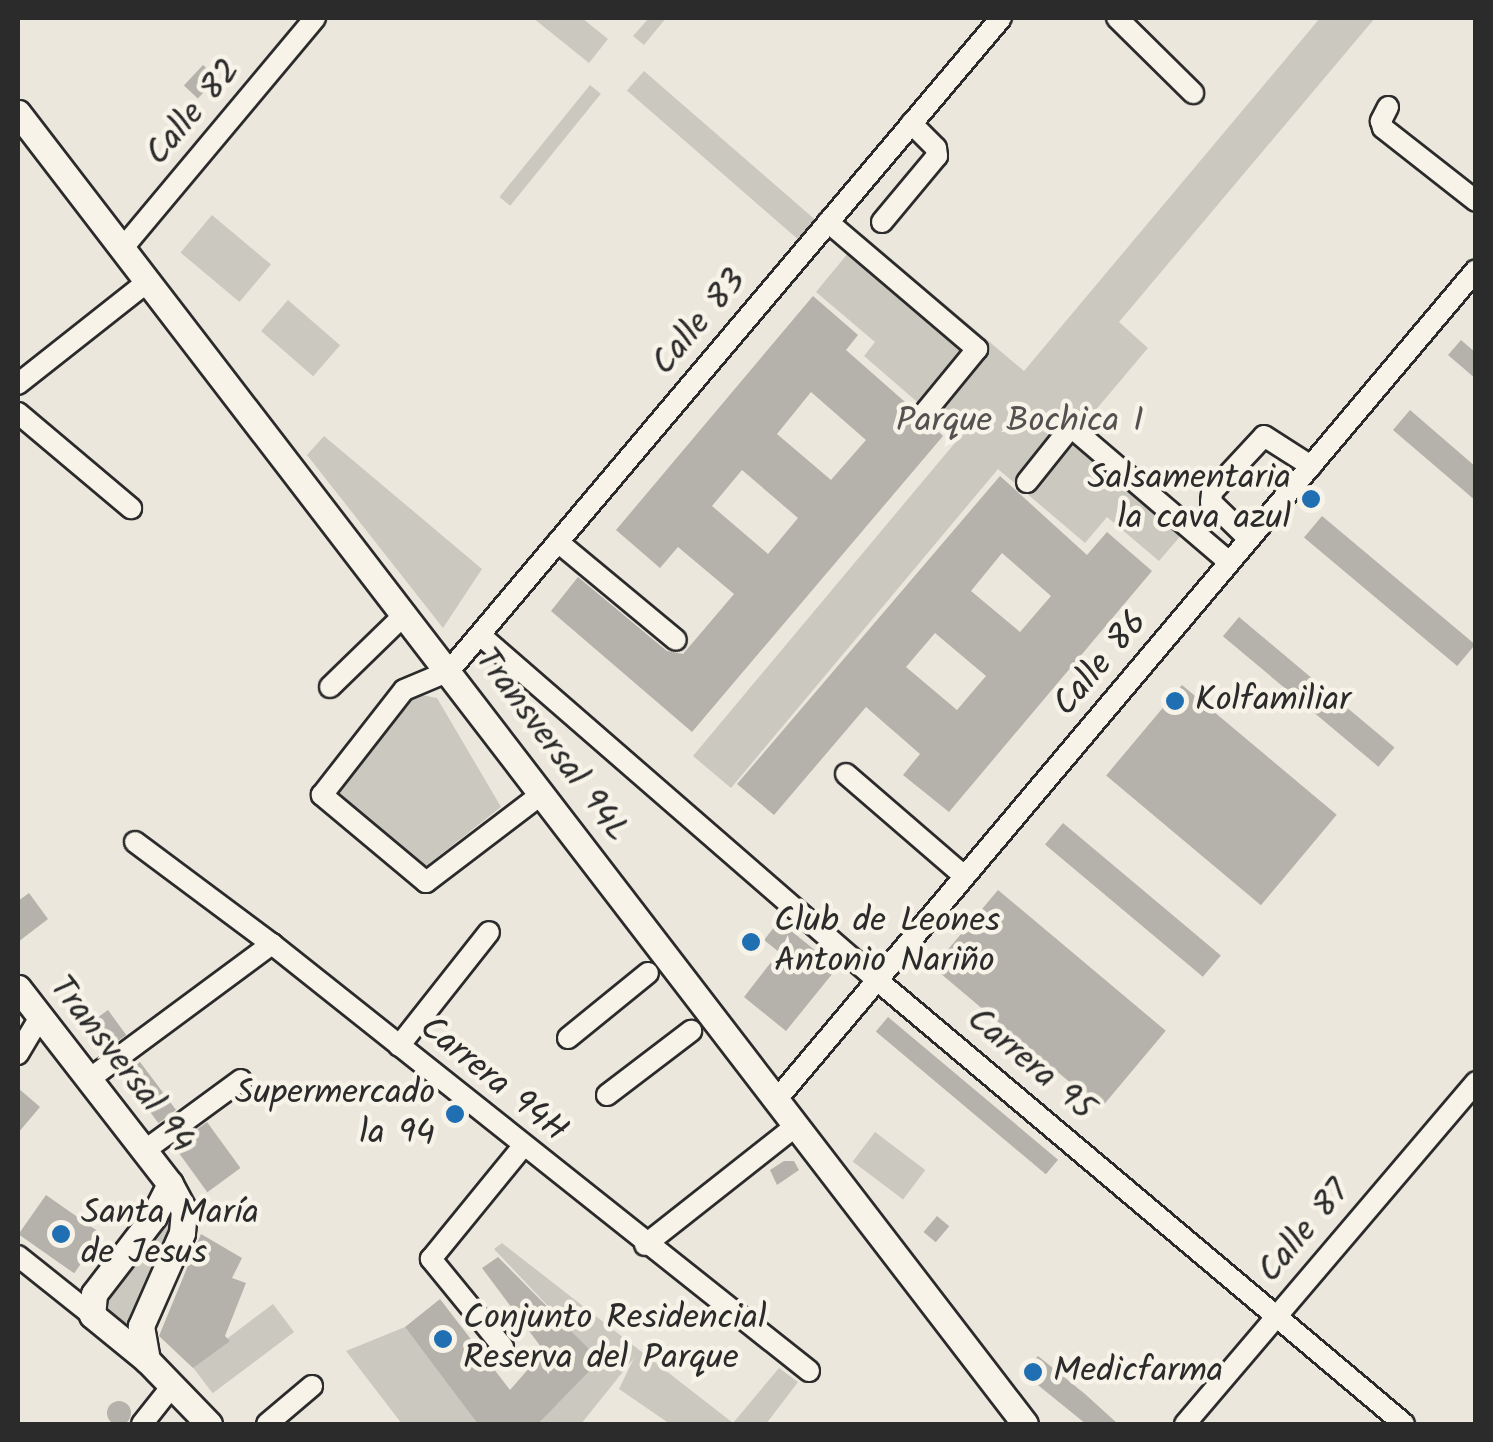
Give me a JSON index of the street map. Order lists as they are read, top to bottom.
{
  "streets": {
    "main road": ["Transversal 94L", "Transversal 94"],
    "street": [
      "Calle 82",
      "Calle 83",
      "Calle 86",
      "Carrera 95",
      "Carrera 94H",
      "Calle 87"
    ]
  },
  "crossings": [
    ["Calle 82", "Transversal 94L"],
    ["Calle 83", "Transversal 94L"],
    ["Calle 83", "Carrera 95"],
    ["Calle 86", "Transversal 94L"],
    ["Calle 86", "Carrera 95"],
    ["Carrera 95", "Calle 87"]
  ],
  "parks": ["Parque Bochica I"],
  "places": [
    "Salsamentaria la cava azul",
    "Kolfamiliar",
    "Club de Leones Antonio Nariño",
    "Supermercado la 94",
    "Santa María de Jesus",
    "Conjunto Residencial Reserva del Parque",
    "Medicfarma"
  ]
}
